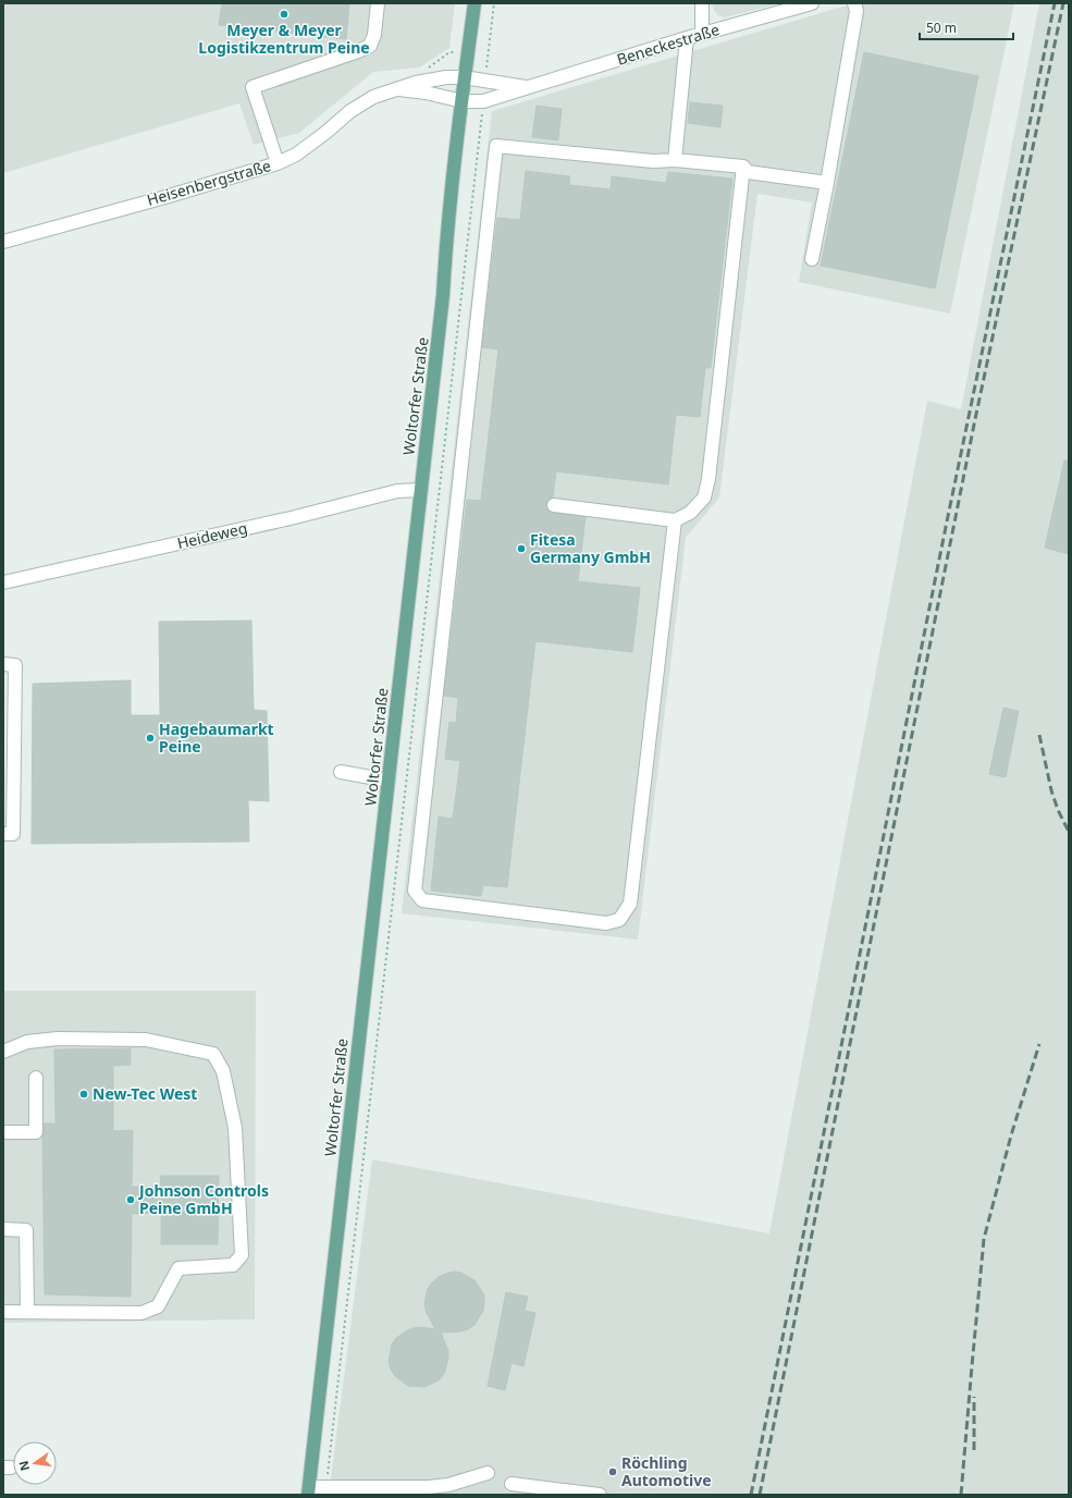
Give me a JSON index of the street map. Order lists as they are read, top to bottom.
{
  "streets": {
    "main road": ["Woltorfer Straße"],
    "street": ["Beneckestraße", "Heisenbergstraße", "Heideweg"]
  },
  "crossings": [
    ["Beneckestraße", "Heisenbergstraße"],
    ["Beneckestraße", "Woltorfer Straße"],
    ["Heisenbergstraße", "Woltorfer Straße"],
    ["Woltorfer Straße", "Heideweg"]
  ],
  "places": [
    "Meyer & Meyer Logistikzentrum Peine",
    "Fitesa Germany GmbH",
    "Hagebaumarkt Peine",
    "New-Tec West",
    "Johnson Controls Peine GmbH",
    "Röchling Automotive"
  ],
  "scale_bar": "50 m",
  "north": "left"
}
